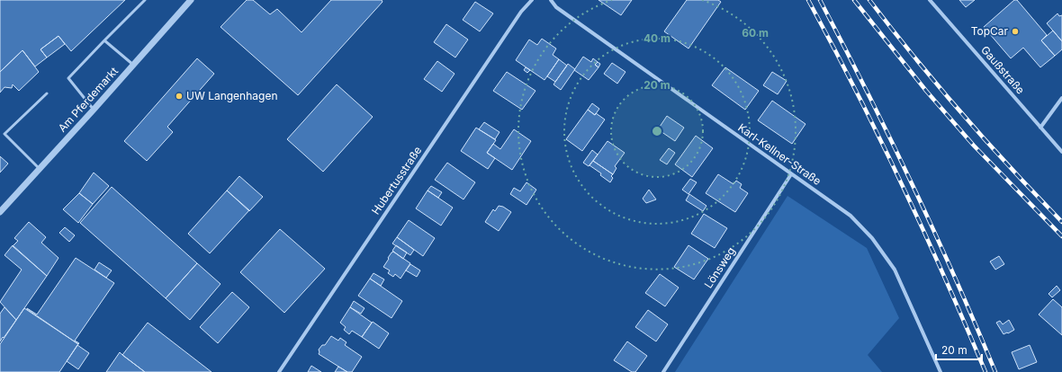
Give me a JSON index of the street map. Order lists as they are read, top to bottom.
{
  "streets": {
    "street": [
      "Gaußstraße",
      "Am Pferdemarkt",
      "Karl-Kellner-Straße",
      "Hubertusstraße",
      "Lönsweg"
    ]
  },
  "crossings": [
    ["Karl-Kellner-Straße", "Lönsweg"]
  ],
  "places": ["TopCar", "UW Langenhagen"],
  "scale_bar": "20 m",
  "rings": ["60 m", "40 m", "20 m"]
}
